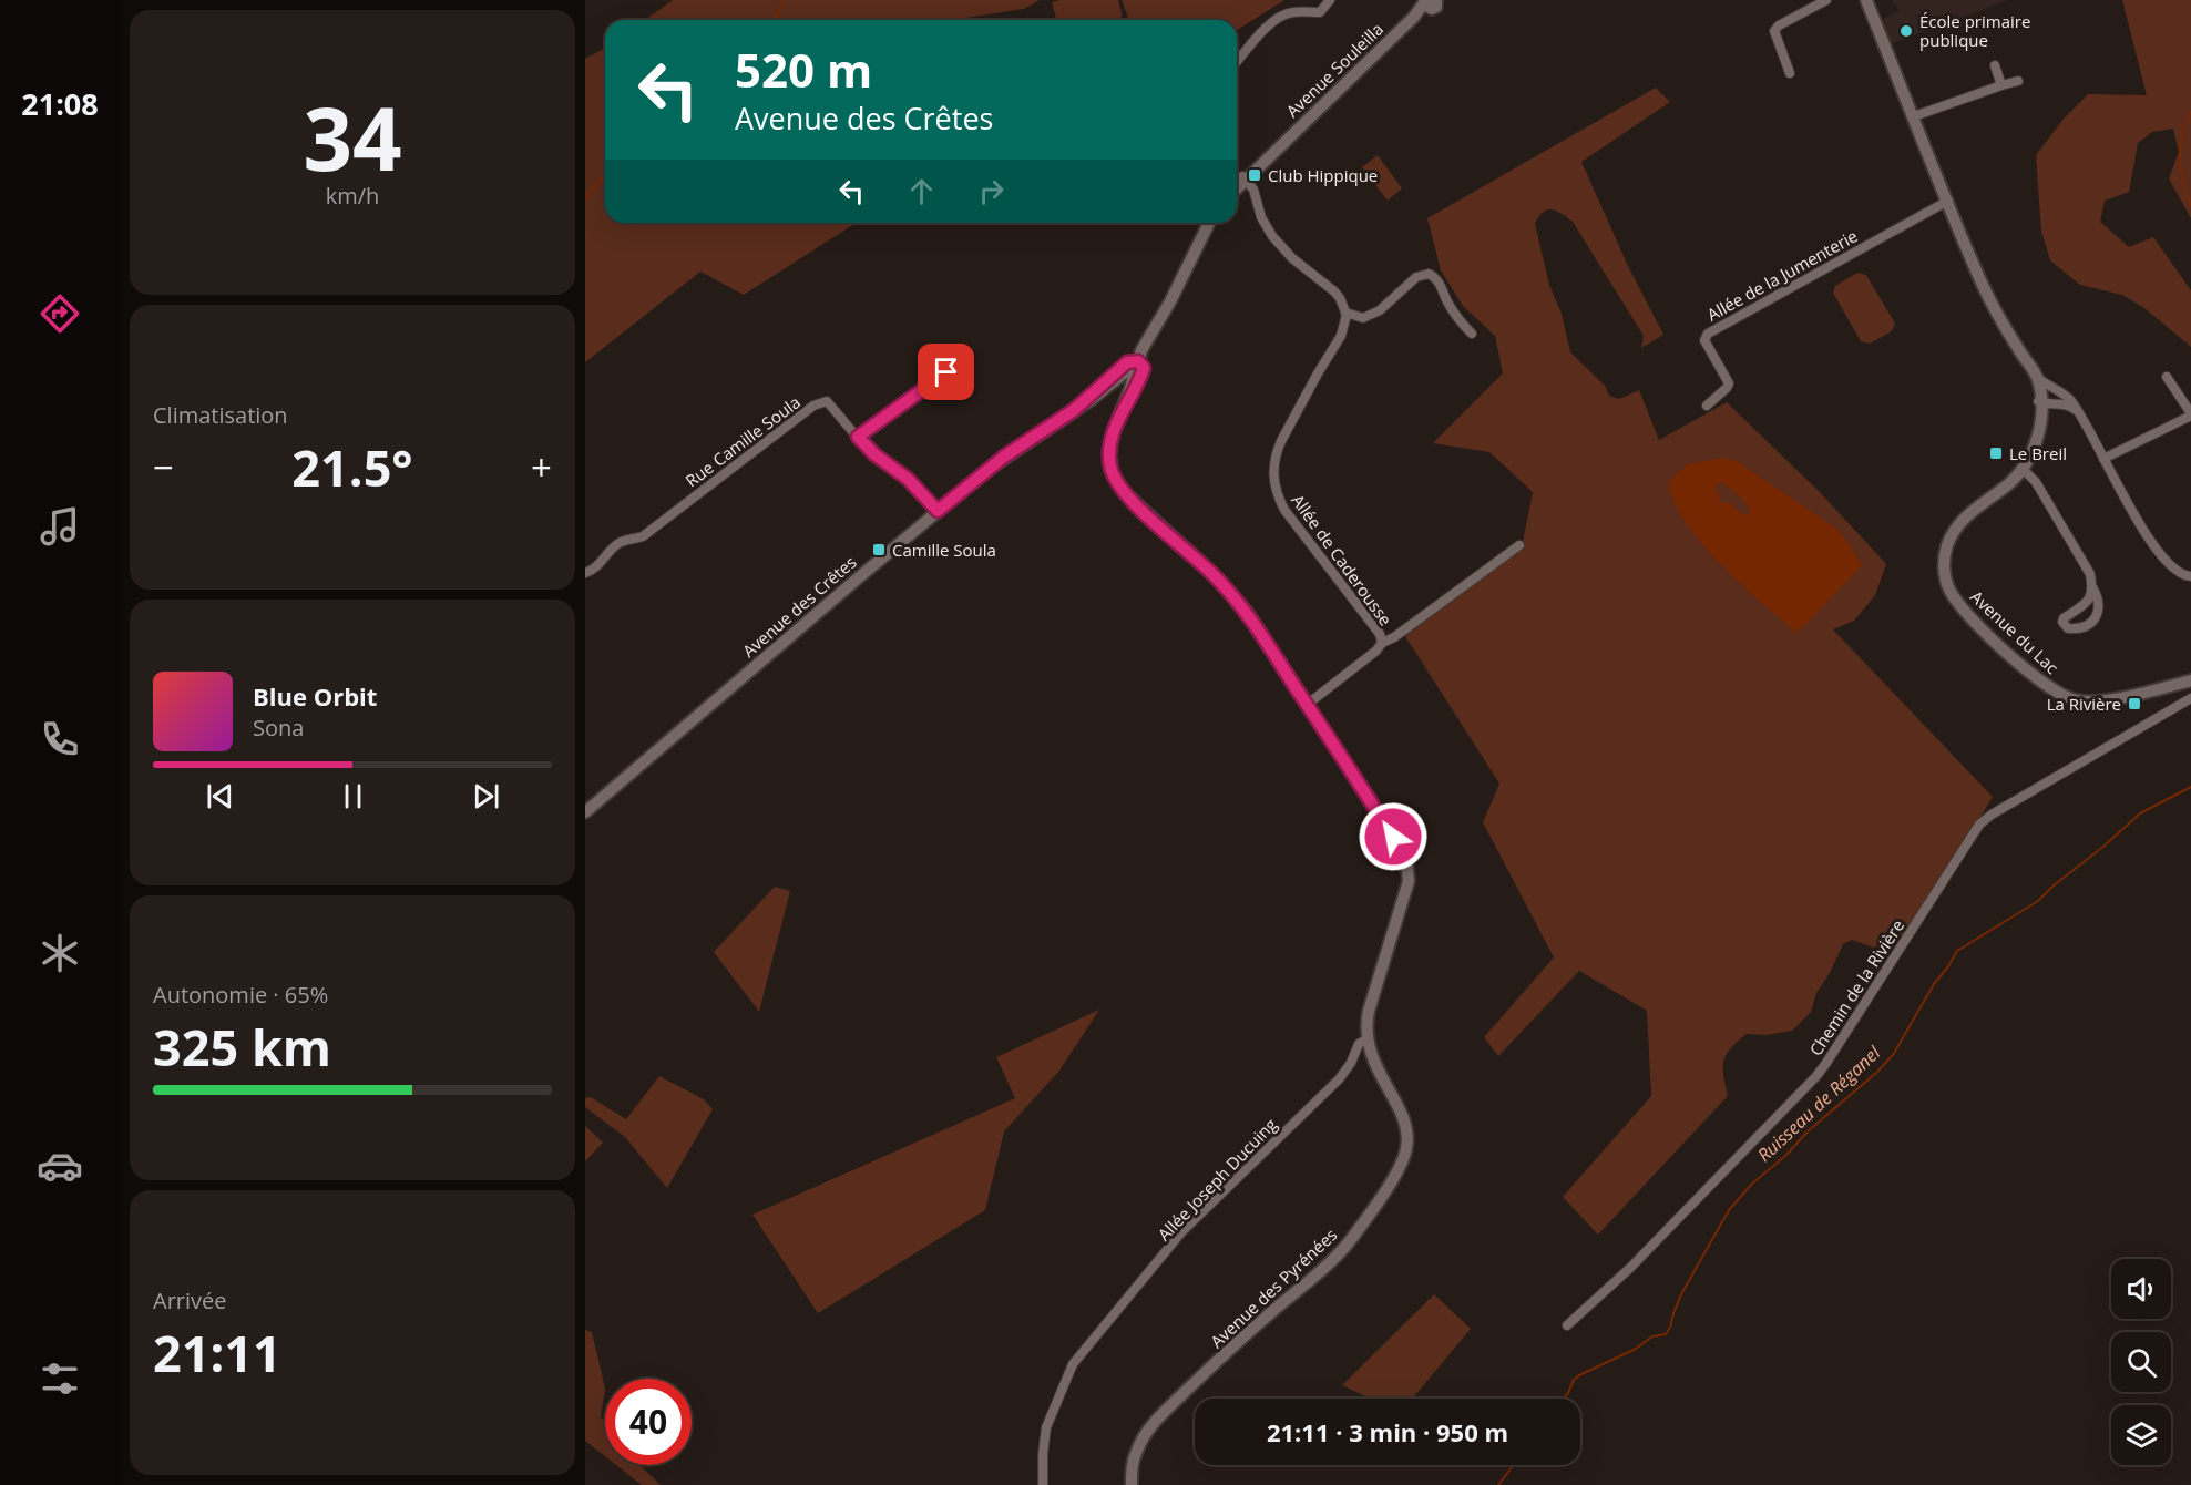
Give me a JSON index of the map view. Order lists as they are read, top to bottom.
{
  "streets": {
    "street": [
      "Avenue Souleilla",
      "Allée de la Jumenterie",
      "Rue Camille Soula",
      "Allée de Caderousse",
      "Avenue des Crêtes",
      "Avenue du Lac",
      "Chemin de la Rivière",
      "Allée Joseph Ducuing",
      "Avenue des Pyrénées"
    ]
  },
  "crossings": [
    ["Allée de la Jumenterie", "Avenue du Lac"],
    ["Rue Camille Soula", "Avenue des Crêtes"],
    ["Allée de Caderousse", "Avenue des Pyrénées"],
    ["Avenue des Crêtes", "Avenue des Pyrénées"],
    ["Allée Joseph Ducuing", "Avenue des Pyrénées"]
  ],
  "water": ["Ruisseau de Réganel"],
  "places": {
    "other": ["École primaire publique"],
    "transit": [
      "Club Hippique",
      "Le Breil",
      "Camille Soula",
      "La Rivière"
    ]
  },
  "page": {
    "tabs": "21:08",
    "tile": [
      ["34", "km/h"],
      "Climatisation",
      ["Autonomie · 65%", "325 km"],
      ["Arrivée", "21:11"]
    ],
    "turn": ["520 m", "Avenue des Crêtes"],
    "heat": ["−", "21.5°", "+"],
    "song": ["Blue Orbit", "Sona"],
    "limit": "40",
    "trip": "21:11 · 3 min · 950 m"
  }
}
